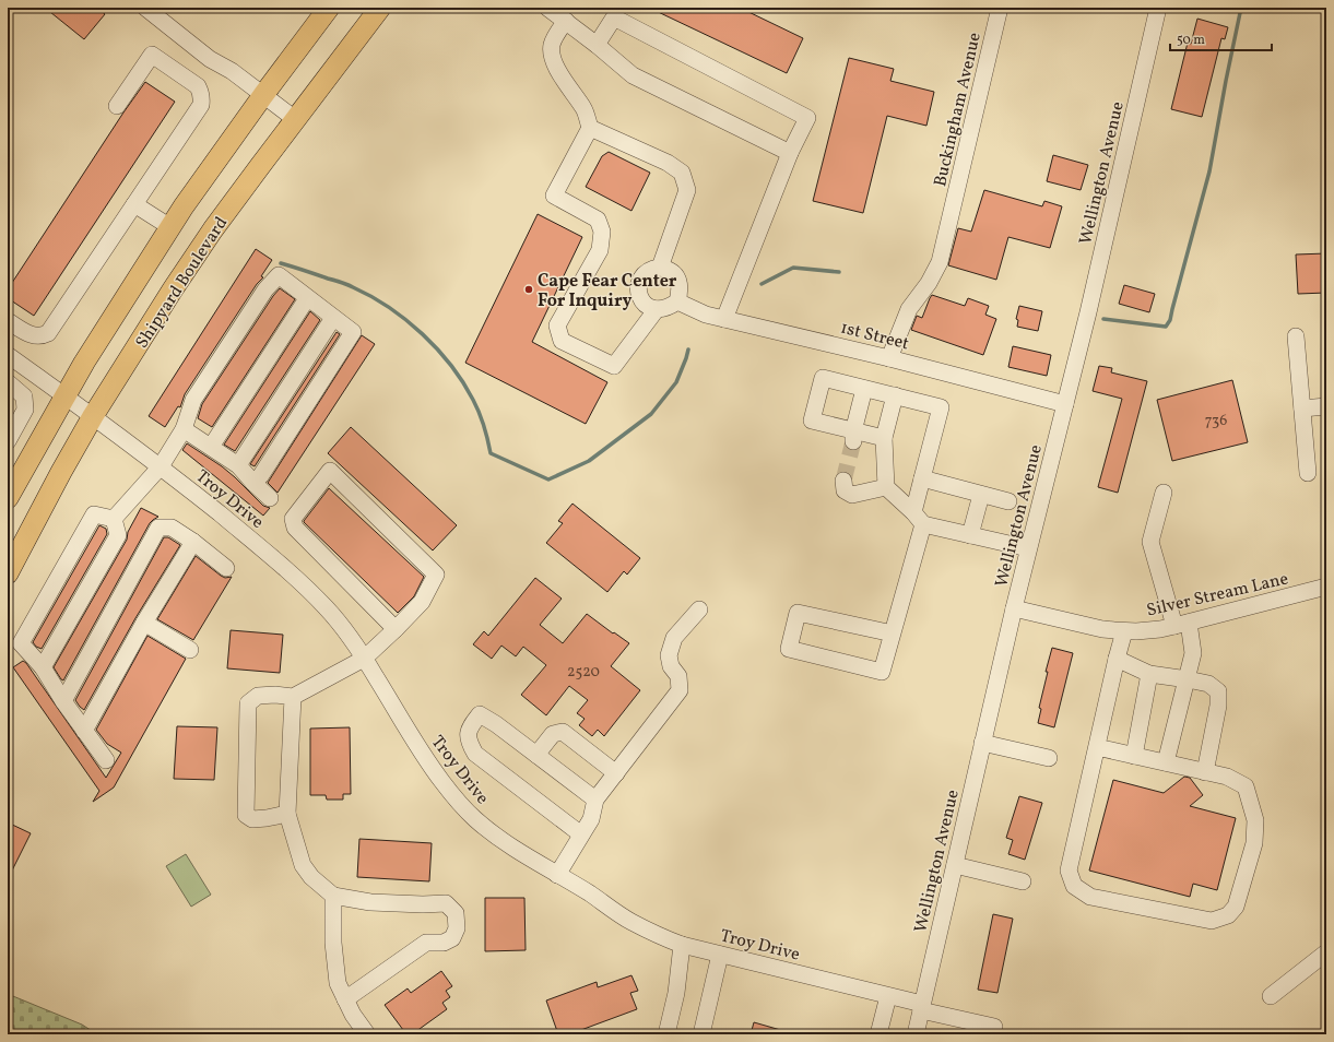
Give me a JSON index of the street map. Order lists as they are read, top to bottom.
{
  "streets": {
    "main road": ["Shipyard Boulevard"],
    "street": [
      "Buckingham Avenue",
      "Wellington Avenue",
      "1st Street",
      "Troy Drive",
      "Silver Stream Lane"
    ]
  },
  "crossings": [
    ["Buckingham Avenue", "1st Street"],
    ["Wellington Avenue", "1st Street"],
    ["Wellington Avenue", "Troy Drive"],
    ["Wellington Avenue", "Silver Stream Lane"],
    ["Shipyard Boulevard", "Troy Drive"]
  ],
  "places": ["Cape Fear Center For Inquiry"],
  "house_numbers": ["736", "2520"],
  "scale_bar": "50 m"
}
